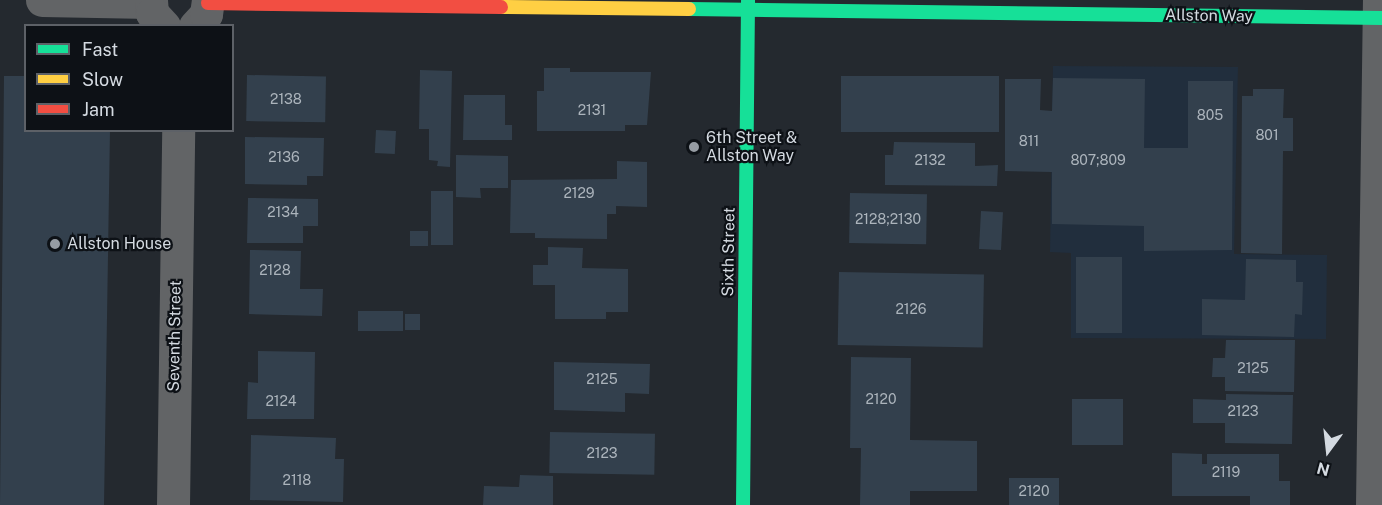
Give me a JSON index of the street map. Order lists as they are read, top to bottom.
{
  "streets": {
    "street": ["Allston Way", "Sixth Street", "Seventh Street"]
  },
  "crossings": [
    ["Allston Way", "Sixth Street"]
  ],
  "places": ["6th Street & Allston Way", "Allston House"],
  "house_numbers": [
    "2138",
    "2131",
    "805",
    "801",
    "811",
    "2136",
    "2132",
    "807;809",
    "2129",
    "2134",
    "2128;2130",
    "2128",
    "2126",
    "2125",
    "2125",
    "2120",
    "2124",
    "2123",
    "2123",
    "2119",
    "2118",
    "2120"
  ],
  "legend": ["Fast", "Slow", "Jam"],
  "north": "bottom"
}
